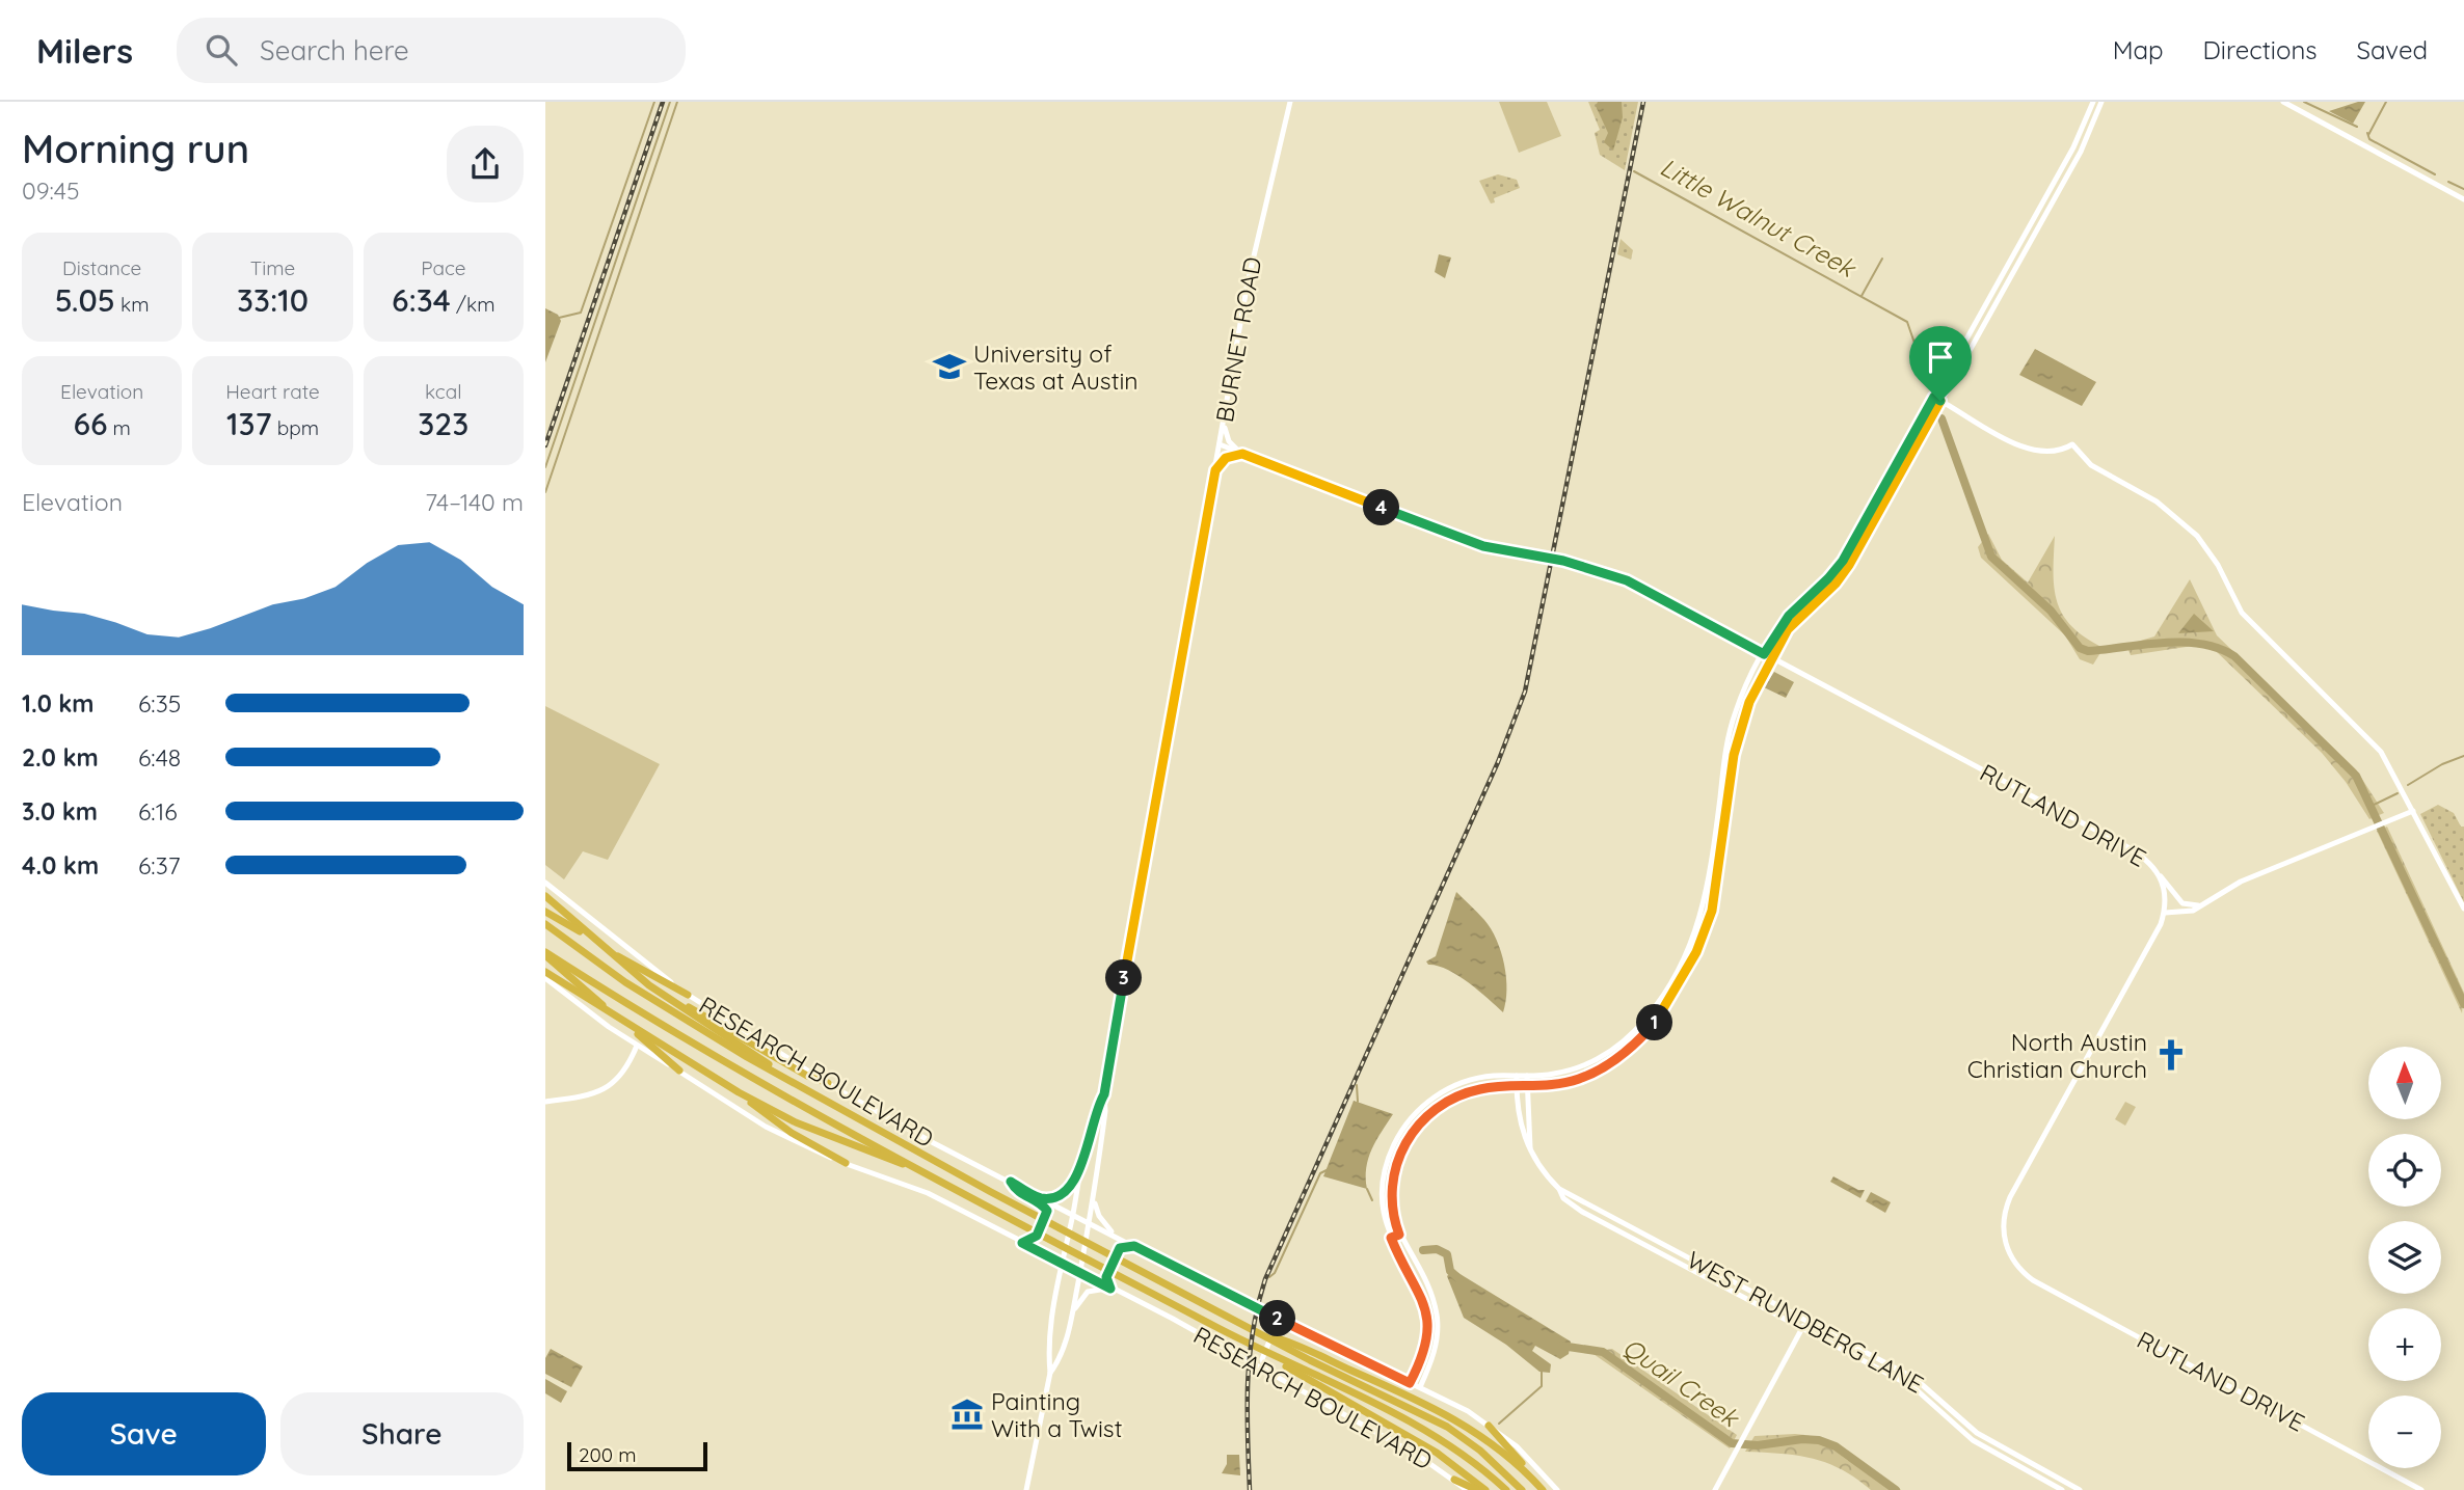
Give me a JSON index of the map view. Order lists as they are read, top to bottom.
{
  "streets": {
    "main road": [
      "BURNET ROAD",
      "RUTLAND DRIVE",
      "RESEARCH BOULEVARD",
      "WEST RUNDBERG LANE"
    ]
  },
  "crossings": [
    ["BURNET ROAD", "RUTLAND DRIVE"],
    ["BURNET ROAD", "RESEARCH BOULEVARD"]
  ],
  "water": ["Little Walnut Creek", "Quail Creek"],
  "places": {
    "school or university": ["University of Texas at Austin"],
    "church": ["North Austin Christian Church"],
    "museum": ["Painting With a Twist"]
  },
  "scale_bar": "200 m",
  "north": "top",
  "page": {
    "header": "Milers",
    "search": "Search here",
    "nav": ["Map", "Directions", "Saved"],
    "heading": ["Morning run", "09:45"],
    "stats": [
      ["Distance", "5.05 km"],
      ["Time", "33:10"],
      ["Pace", "6:34 /km"],
      ["Elevation", "66 m"],
      ["Heart rate", "137 bpm"],
      ["kcal", "323"]
    ],
    "chart": ["Elevation", "74–140 m"],
    "pins": [
      "4",
      "3",
      "1",
      "2"
    ],
    "list": [
      {
        "name": "1.0 km",
        "note": "6:35"
      },
      {
        "name": "2.0 km",
        "note": "6:48"
      },
      {
        "name": "3.0 km",
        "note": "6:16"
      },
      {
        "name": "4.0 km",
        "note": "6:37"
      }
    ],
    "map_buttons": ["+", "−"],
    "buttons": ["Save", "Share"],
    "scale": "200 m"
  }
}
